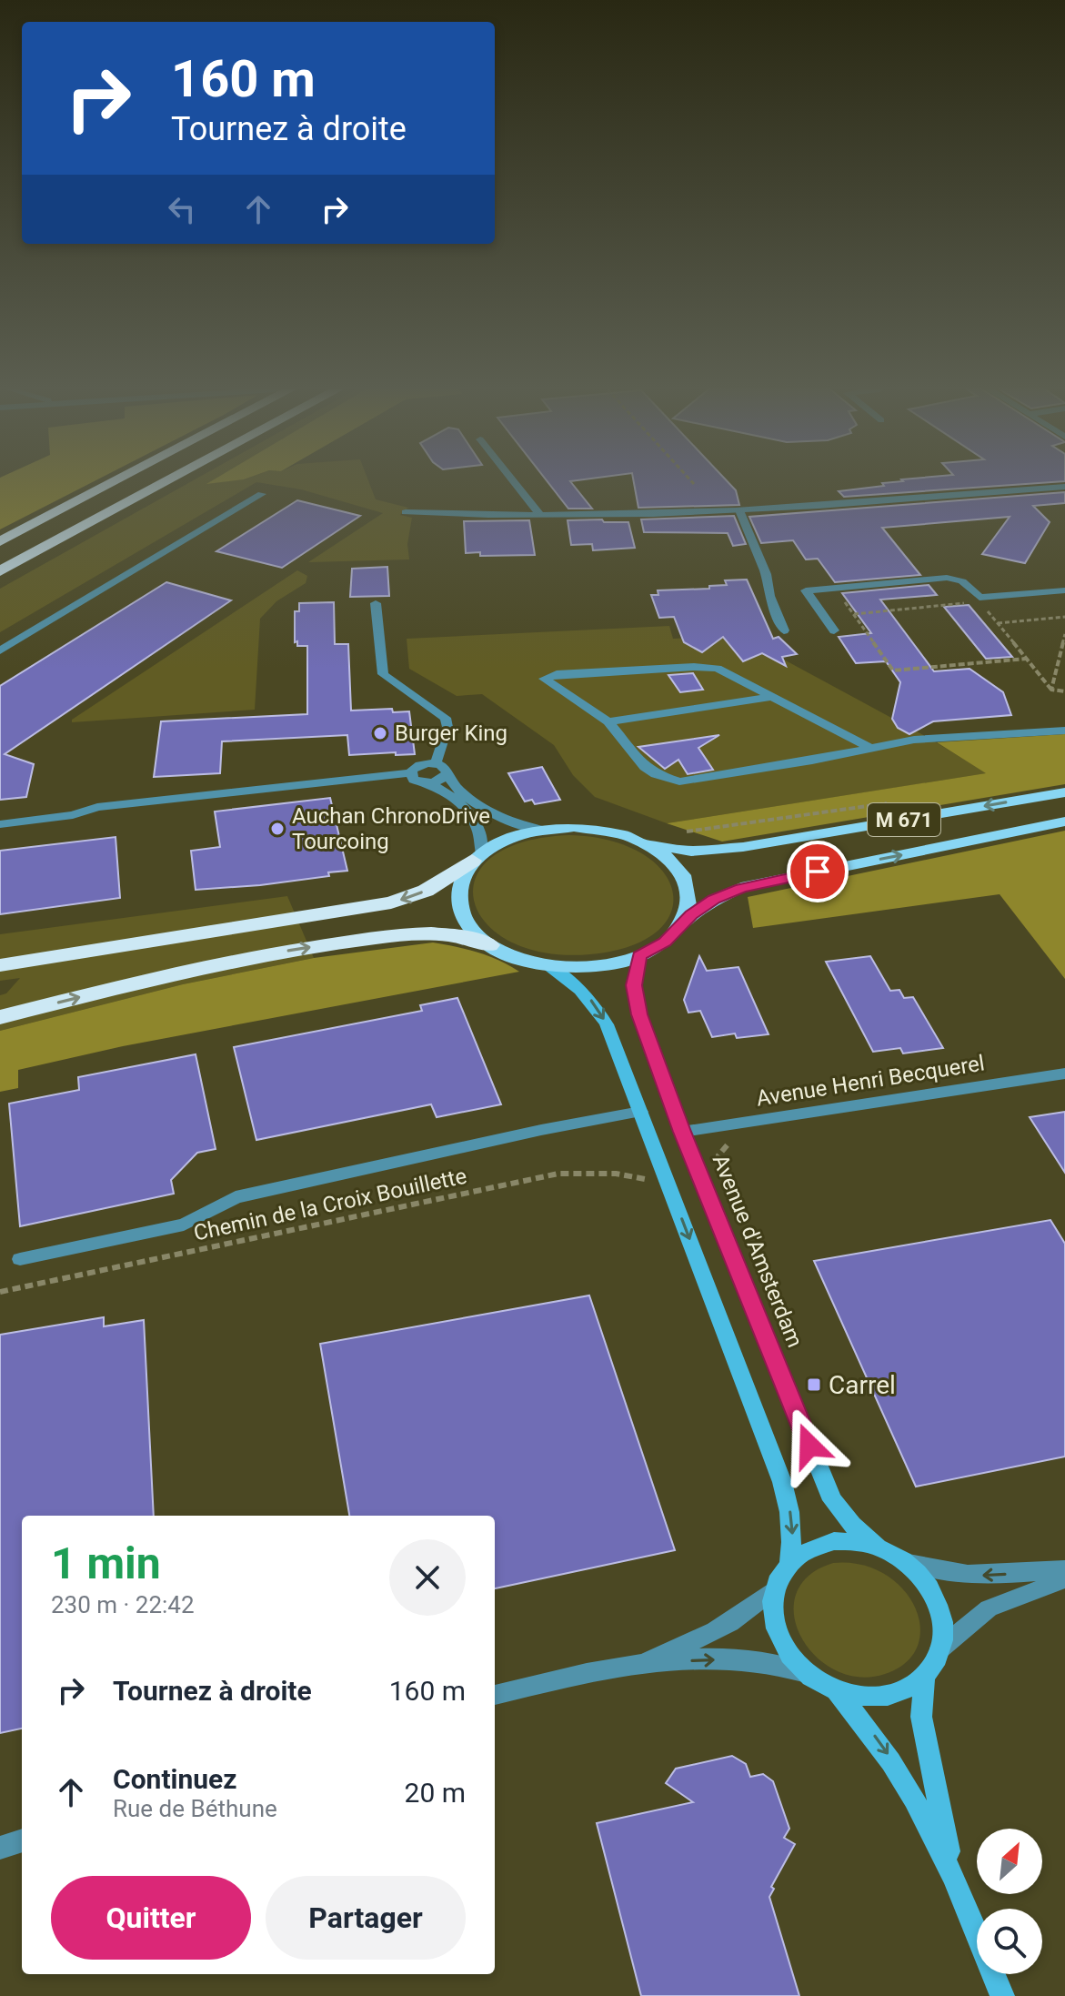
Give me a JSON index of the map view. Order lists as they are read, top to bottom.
{
  "streets": {
    "main road": ["M 671"],
    "street": ["Avenue Henri Becquerel", "Avenue d'Amsterdam"],
    "path": ["Chemin de la Croix Bouillette"]
  },
  "crossings": [
    ["M 671", "Avenue d'Amsterdam"],
    ["Avenue Henri Becquerel", "Avenue d'Amsterdam"]
  ],
  "places": {
    "other": ["Burger King", "Auchan ChronoDrive Tourcoing"],
    "transit": ["Carrel"]
  },
  "north": "top right",
  "page": {
    "turn": ["160 m", "Tournez à droite"],
    "heading": ["1 min", "230 m · 22:42"],
    "list": [
      {
        "name": "Tournez à droite",
        "value": "160 m"
      },
      {
        "name": "Continuez",
        "note": "Rue de Béthune",
        "value": "20 m"
      }
    ],
    "buttons": ["Quitter", "Partager"]
  }
}
